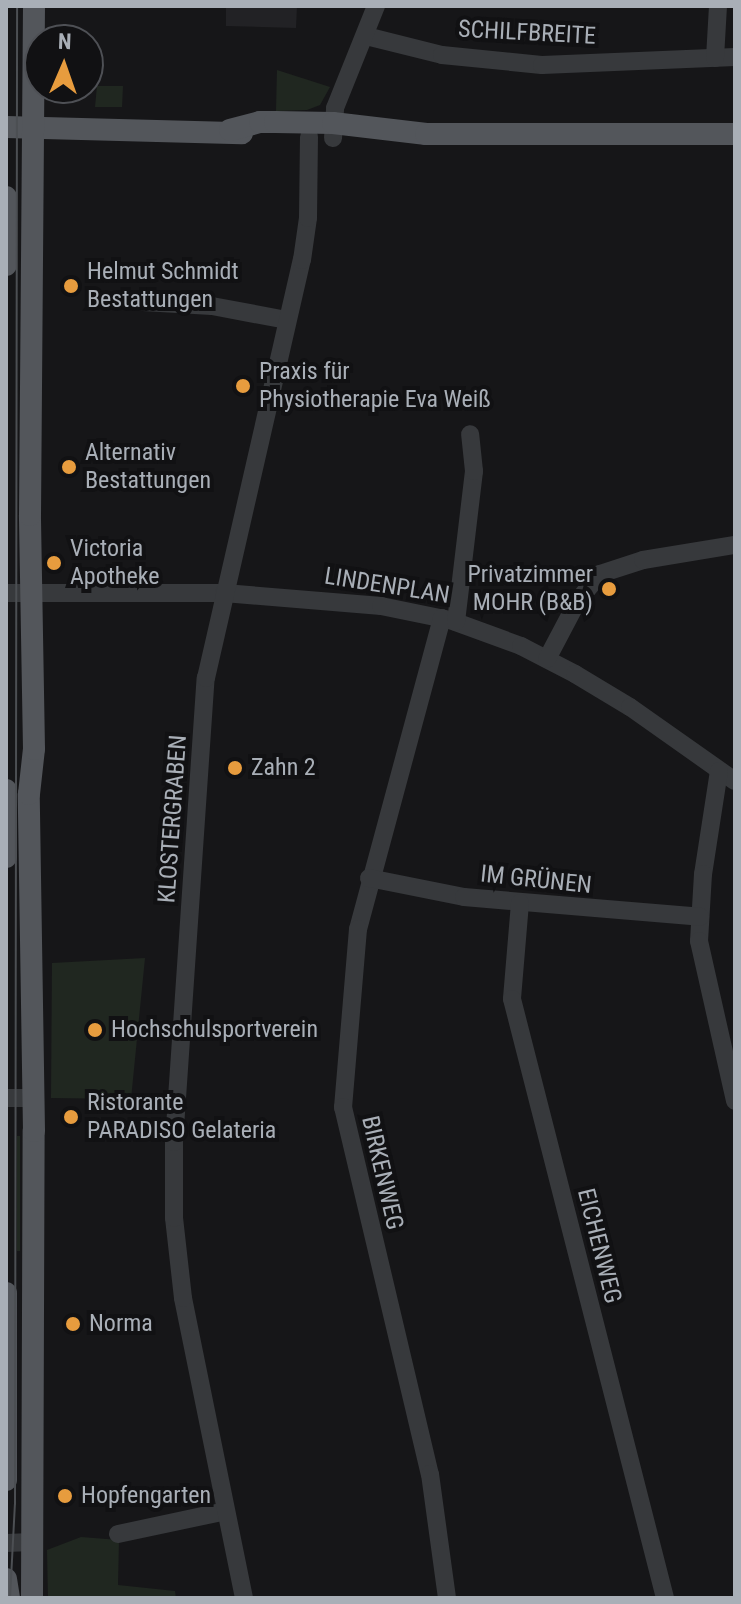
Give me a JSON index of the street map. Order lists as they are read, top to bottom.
{
  "streets": {
    "street": [
      "SCHILFBREITE",
      "LINDENPLAN",
      "KLOSTERGRABEN",
      "IM GRÜNEN",
      "BIRKENWEG",
      "EICHENWEG"
    ]
  },
  "crossings": [
    ["LINDENPLAN", "KLOSTERGRABEN"],
    ["LINDENPLAN", "BIRKENWEG"],
    ["IM GRÜNEN", "BIRKENWEG"],
    ["IM GRÜNEN", "EICHENWEG"]
  ],
  "places": [
    "Helmut Schmidt Bestattungen",
    "Praxis für Physiotherapie Eva Weiß",
    "Alternativ Bestattungen",
    "Victoria Apotheke",
    "Privatzimmer MOHR (B&B)",
    "Zahn 2",
    "Hochschulsportverein",
    "Ristorante PARADISO Gelateria",
    "Norma",
    "Hopfengarten"
  ],
  "north": "top"
}
